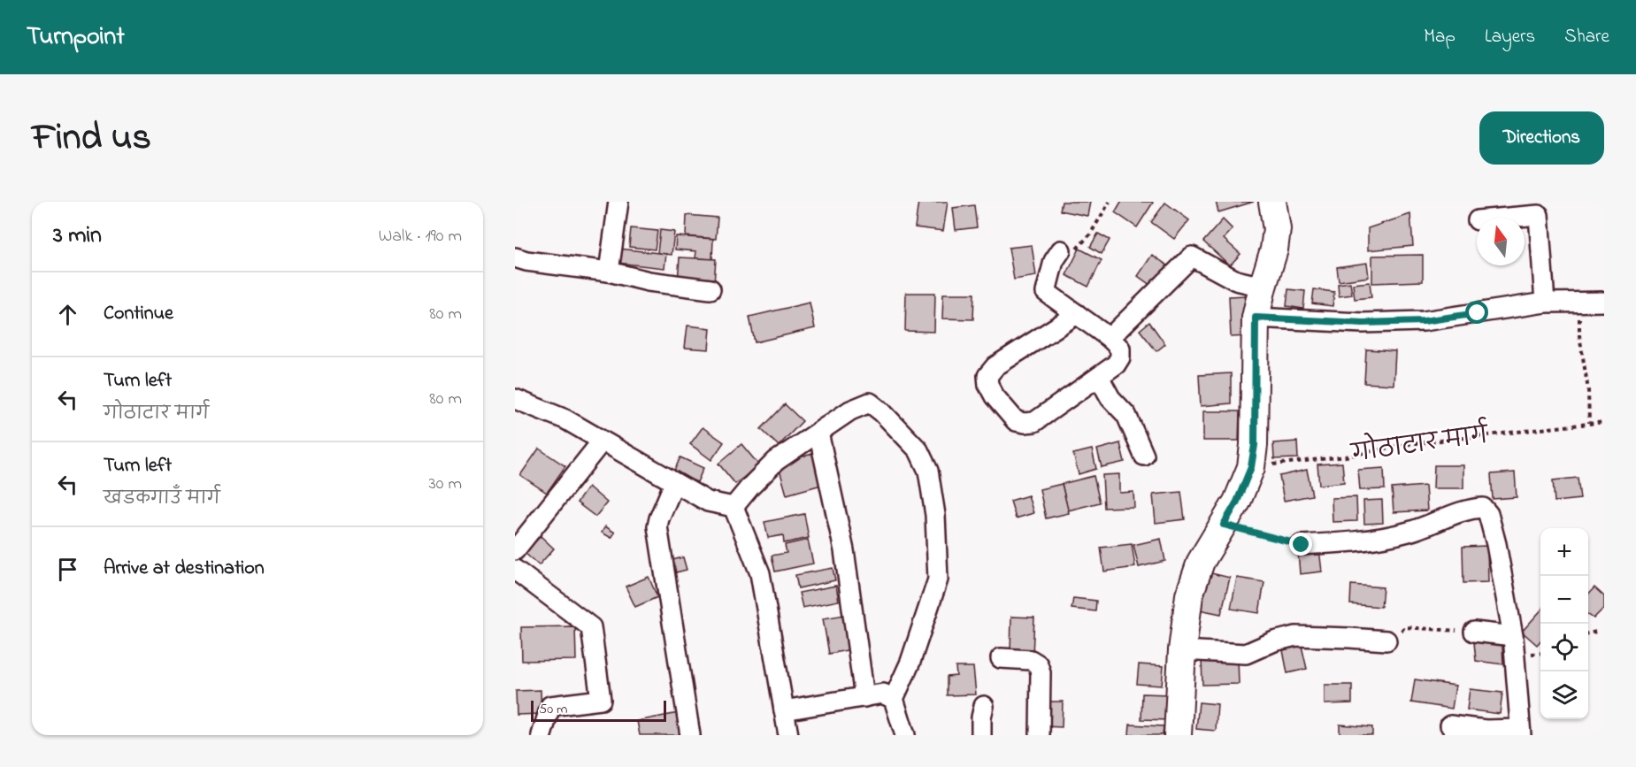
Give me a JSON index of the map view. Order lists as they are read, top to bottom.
{
  "streets": {
    "path": ["गोठाटार मार्ग"]
  },
  "scale_bar": "50 m",
  "north": "top",
  "page": {
    "header": "Turnpoint",
    "nav": ["Map", "Layers", "Share"],
    "title": "Find us",
    "buttons": "Directions",
    "heading": ["3 min", "Walk · 190 m"],
    "list": [
      ["Continue", "80 m"],
      ["Turn left", "गोठाटार मार्ग", "80 m"],
      ["Turn left", "खडकगाउँ मार्ग", "30 m"],
      "Arrive at destination"
    ],
    "map_buttons": ["+", "−"],
    "scale": "50 m"
  }
}
